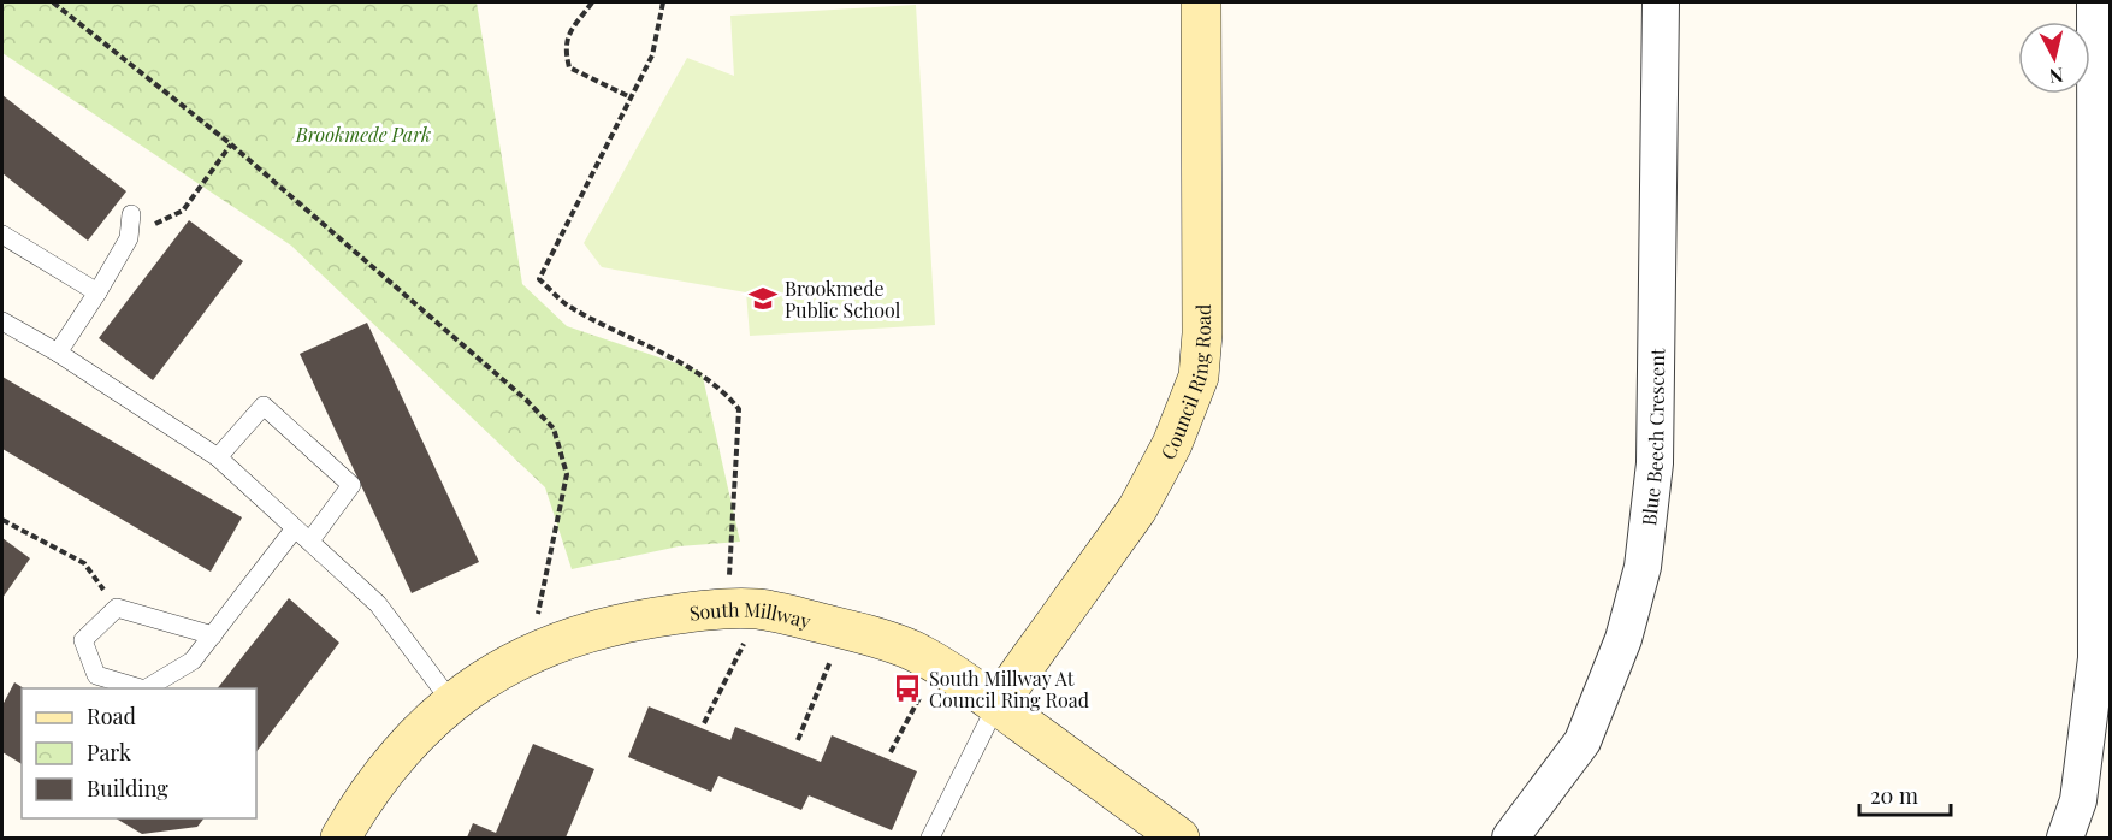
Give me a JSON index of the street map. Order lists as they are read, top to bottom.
{
  "streets": {
    "street": ["Council Ring Road", "Blue Beech Crescent", "South Millway"]
  },
  "crossings": [
    ["Council Ring Road", "South Millway"]
  ],
  "parks": ["Brookmede Park"],
  "places": {
    "school or university": ["Brookmede Public School"],
    "bus stop": ["South Millway At Council Ring Road"]
  },
  "legend": ["Road", "Park", "Building"],
  "scale_bar": "20 m",
  "north": "bottom"
}
